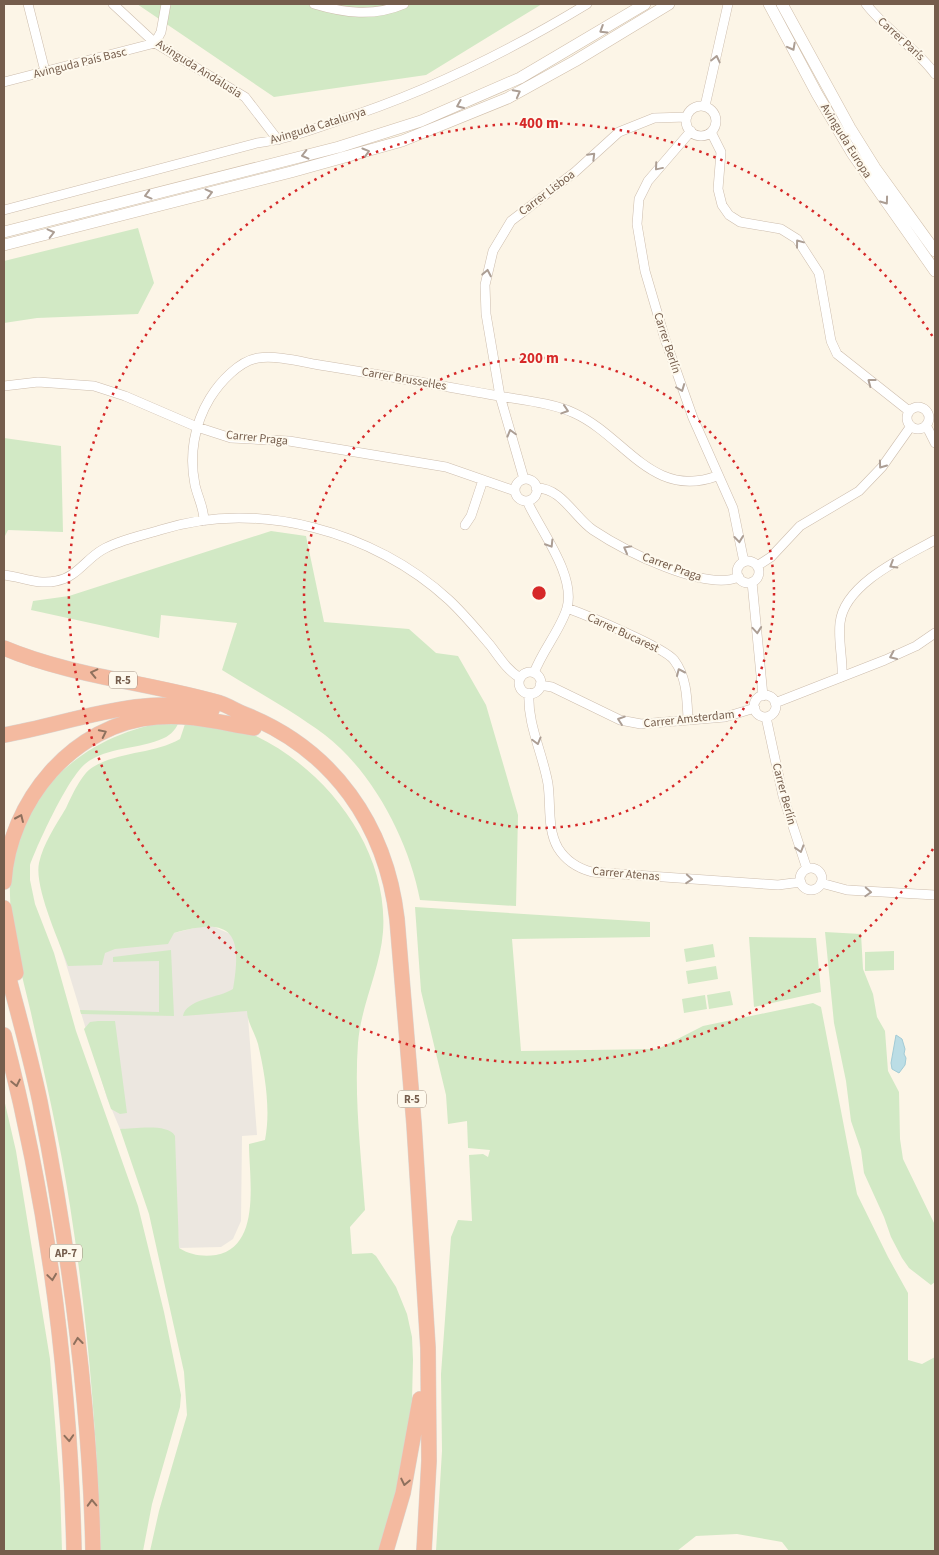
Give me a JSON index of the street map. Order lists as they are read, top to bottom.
{
  "streets": {
    "highway": ["R-5", "AP-7"],
    "main road": ["Avinguda Europa"],
    "street": [
      "Carrer París",
      "Avinguda País Basc",
      "Avinguda Andalusia",
      "Avinguda Catalunya",
      "Carrer Lisboa",
      "Carrer Berlín",
      "Carrer Brussel·les",
      "Carrer Praga",
      "Carrer Bucarest",
      "Carrer Amsterdam",
      "Carrer Atenas"
    ]
  },
  "crossings": [
    ["Avinguda País Basc", "Avinguda Andalusia"],
    ["Avinguda Andalusia", "Avinguda Catalunya"],
    ["Carrer Lisboa", "Carrer Berlín"],
    ["Carrer Lisboa", "Carrer Brussel·les"],
    ["Carrer Lisboa", "Carrer Praga"],
    ["Carrer Berlín", "Carrer Brussel·les"],
    ["Carrer Berlín", "Carrer Praga"],
    ["Carrer Berlín", "Carrer Amsterdam"],
    ["Carrer Berlín", "Carrer Atenas"],
    ["Carrer Brussel·les", "Carrer Praga"],
    ["Carrer Bucarest", "Carrer Amsterdam"],
    ["Carrer Amsterdam", "Carrer Atenas"]
  ],
  "one_way": [
    "Carrer Lisboa",
    "Carrer Berlín",
    "Carrer Bucarest",
    "Carrer Amsterdam",
    "Carrer Atenas"
  ],
  "rings": ["400 m", "200 m"]
}
